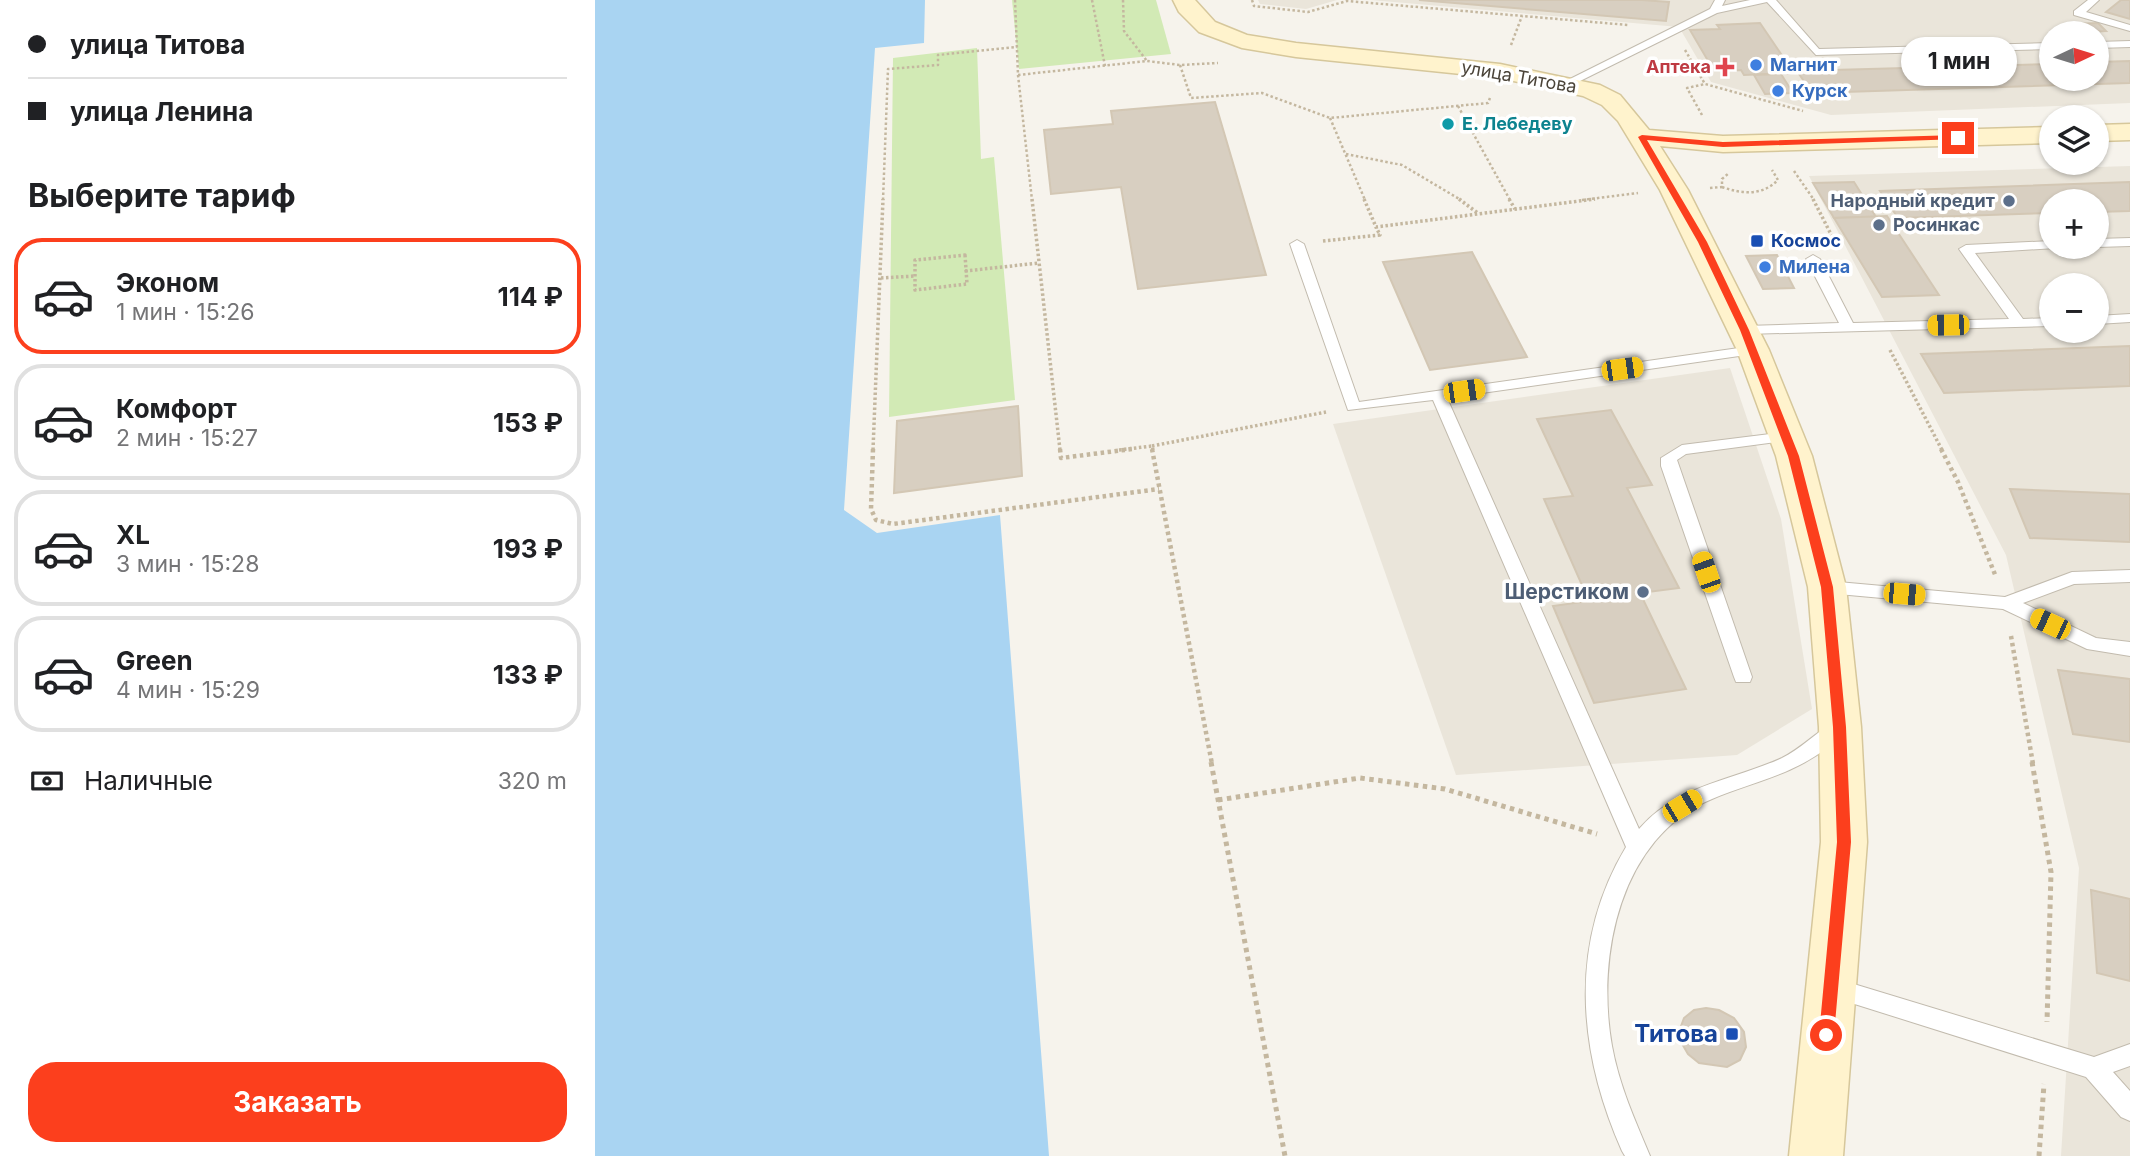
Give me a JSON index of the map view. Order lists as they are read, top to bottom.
{
  "streets": {
    "main road": ["улица Титова"]
  },
  "places": {
    "other": [
      "Магнит",
      "Курск",
      "Е. Лебедеву",
      "Народный кредит",
      "Росинкас",
      "Милена",
      "Шерстиком"
    ],
    "health": ["Аптека"],
    "transit": ["Космос", "Титова"]
  },
  "north": "right",
  "page": {
    "banner": ["улица Титова", "улица Ленина"],
    "map_buttons": ["+", "−"],
    "bubble": "1 мин",
    "heading": "Выберите тариф",
    "list": [
      {
        "name": "Эконом",
        "note": "1 мин · 15:26",
        "value": "114 ₽"
      },
      {
        "name": "Комфорт",
        "note": "2 мин · 15:27",
        "value": "153 ₽"
      },
      {
        "name": "XL",
        "note": "3 мин · 15:28",
        "value": "193 ₽"
      },
      {
        "name": "Green",
        "note": "4 мин · 15:29",
        "value": "133 ₽"
      }
    ],
    "pay": ["Наличные", "320 m"],
    "buttons": "Заказать"
  }
}
